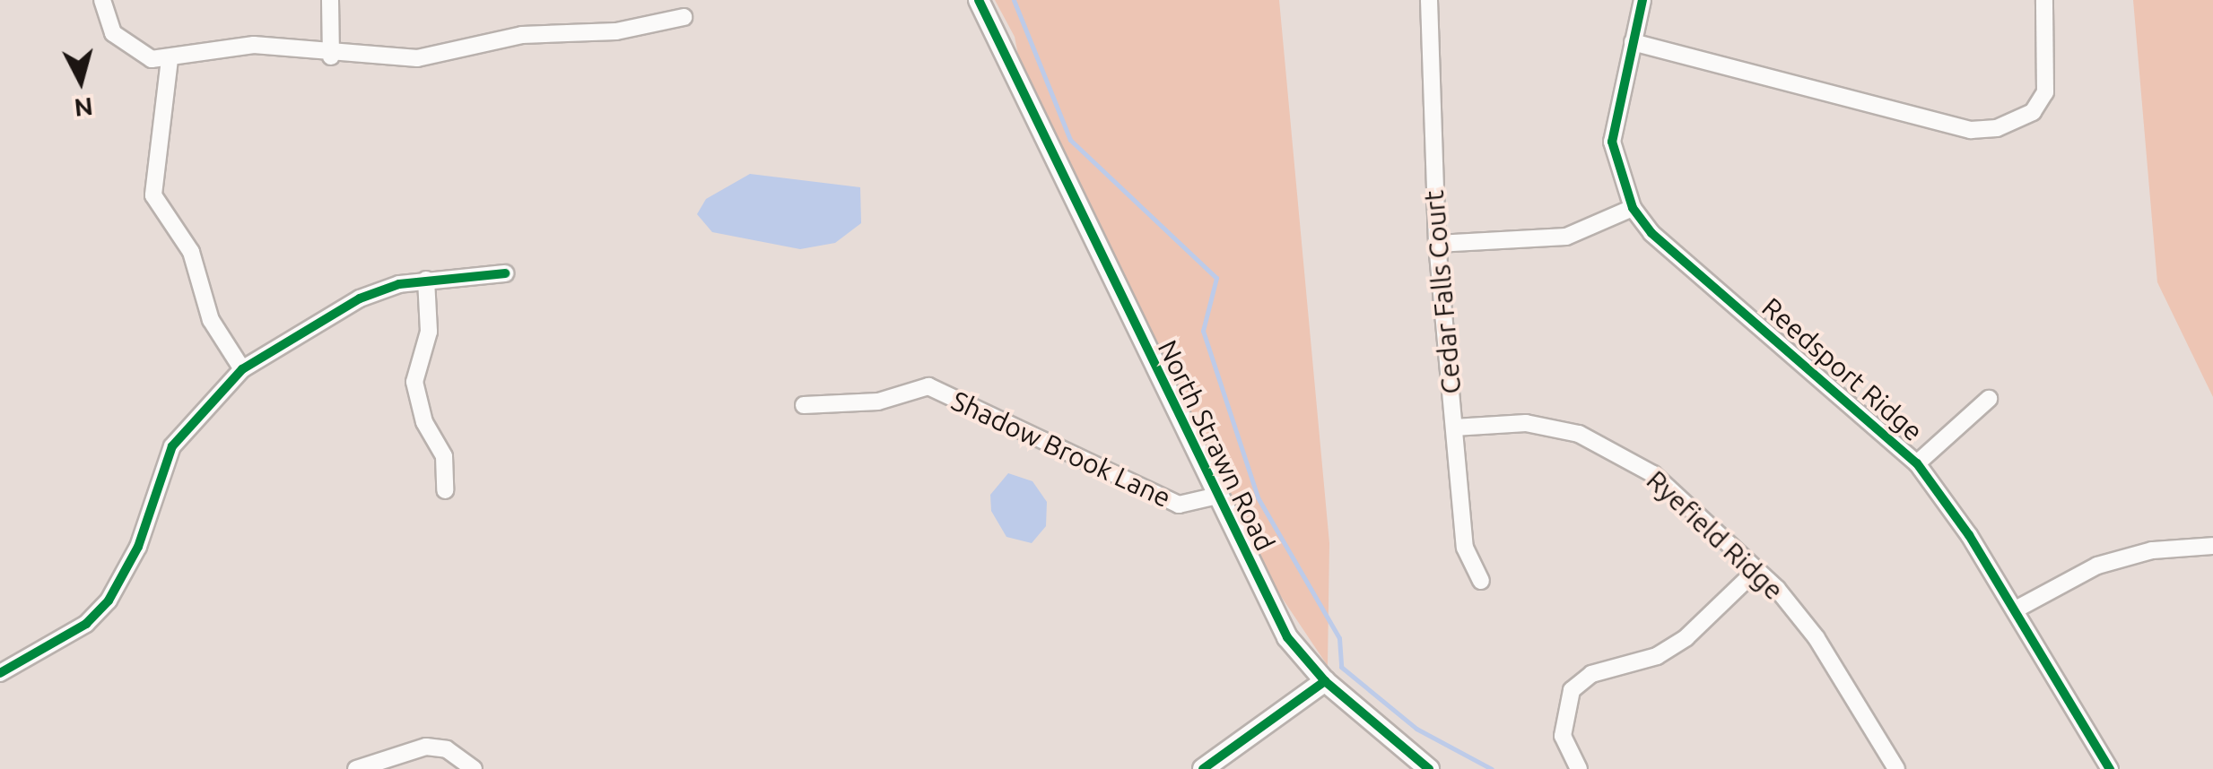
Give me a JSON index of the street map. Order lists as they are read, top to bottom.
{
  "streets": {
    "street": [
      "Cedar Falls Court",
      "Reedsport Ridge",
      "North Strawn Road",
      "Shadow Brook Lane",
      "Ryefield Ridge"
    ]
  },
  "crossings": [
    ["Cedar Falls Court", "Ryefield Ridge"],
    ["North Strawn Road", "Shadow Brook Lane"]
  ],
  "north": "bottom"
}
